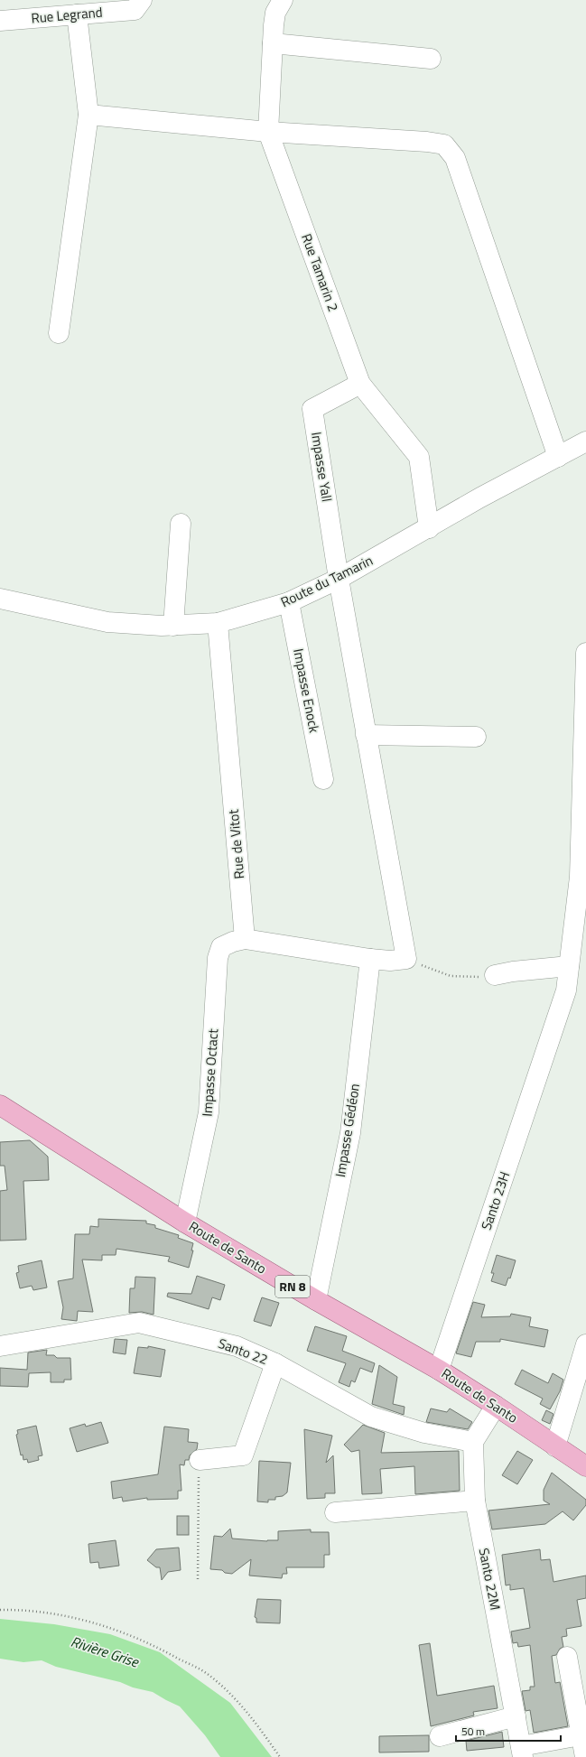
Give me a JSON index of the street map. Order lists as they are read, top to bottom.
{
  "streets": {
    "main road": ["Route de Santo", "RN 8"],
    "street": [
      "Rue Legrand",
      "Rue Tamarin 2",
      "Impasse Yall",
      "Route du Tamarin",
      "Impasse Enock",
      "Rue de Vitot",
      "Impasse Octact",
      "Impasse Gédéon",
      "Santo 23H",
      "Santo 22",
      "Santo 22M"
    ]
  },
  "crossings": [
    ["Rue Tamarin 2", "Impasse Yall"],
    ["Rue Tamarin 2", "Route du Tamarin"],
    ["Impasse Yall", "Route du Tamarin"],
    ["Route du Tamarin", "Impasse Enock"],
    ["Route du Tamarin", "Rue de Vitot"],
    ["Rue de Vitot", "Impasse Octact"],
    ["Impasse Octact", "Route de Santo"],
    ["Impasse Gédéon", "Route de Santo"],
    ["Santo 23H", "Route de Santo"],
    ["Santo 22", "Santo 22M"]
  ],
  "water": ["Rivière Grise"],
  "scale_bar": "50 m"
}
